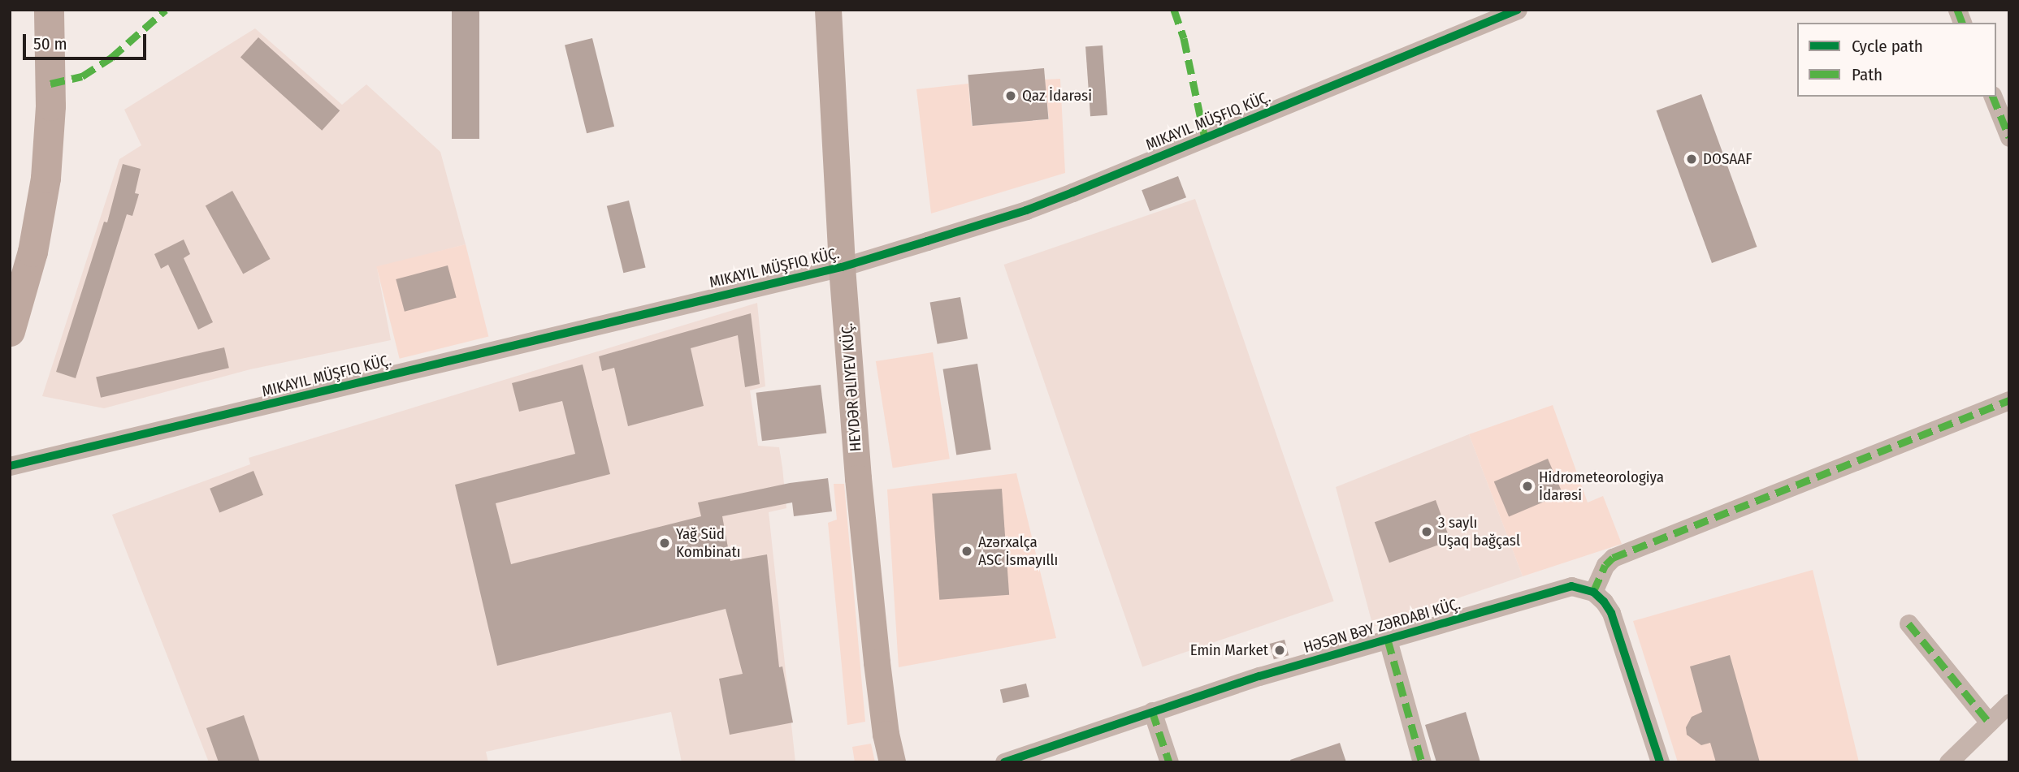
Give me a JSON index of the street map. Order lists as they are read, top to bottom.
{
  "streets": {
    "main road": ["HEYDƏR ƏLIYEV KÜÇ."],
    "street": ["HƏSƏN BƏY ZƏRDABI KÜÇ."],
    "cycle path": ["MIKAYIL MÜŞFIQ KÜÇ."]
  },
  "places": [
    "Qaz İdarəsi",
    "DOSAAF",
    "Hidrometeorologiya İdarəsi",
    "3 saylı Uşaq bağçasl",
    "Yağ Süd Kombinatı",
    "Azərxalça ASC İsmayıllı",
    "Emin Market"
  ],
  "legend": ["Cycle path", "Path"],
  "scale_bar": "50 m"
}
